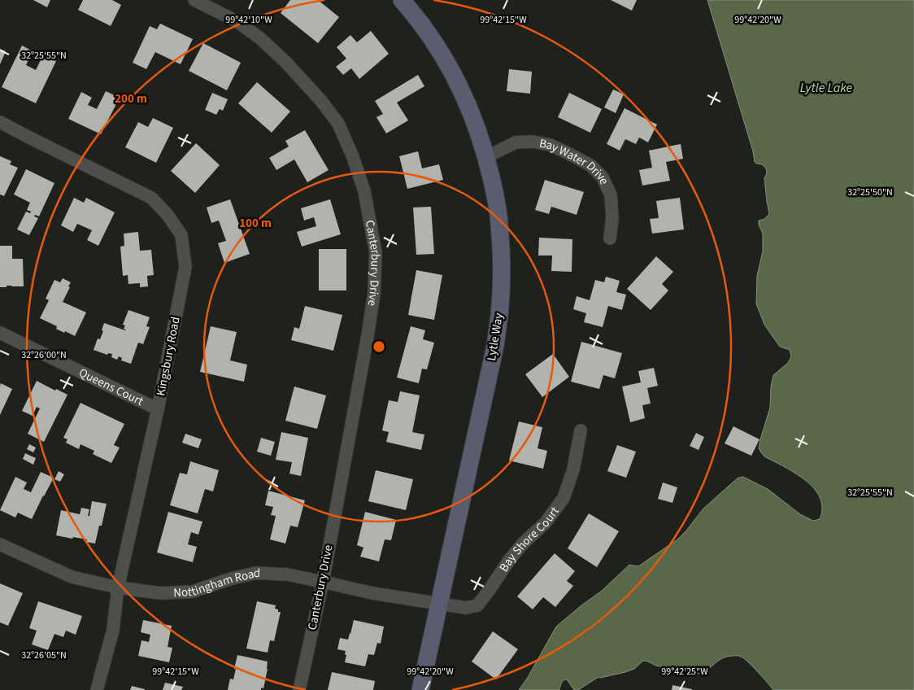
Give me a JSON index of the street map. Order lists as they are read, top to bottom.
{
  "streets": {
    "street": [
      "Bay Water Drive",
      "Canterbury Drive",
      "Lytle Way",
      "Kingsbury Road",
      "Queens Court",
      "Bay Shore Court",
      "Nottingham Road"
    ]
  },
  "crossings": [
    ["Bay Water Drive", "Lytle Way"],
    ["Canterbury Drive", "Nottingham Road"],
    ["Lytle Way", "Bay Shore Court"],
    ["Lytle Way", "Nottingham Road"],
    ["Kingsbury Road", "Queens Court"],
    ["Kingsbury Road", "Nottingham Road"],
    ["Bay Shore Court", "Nottingham Road"]
  ],
  "water": ["Lytle Lake"],
  "coordinates": [
    "99°42'10\"W",
    "99°42'15\"W",
    "99°42'20\"W",
    "32°25'55\"N",
    "32°25'50\"N",
    "32°26'00\"N",
    "32°26'05\"N",
    "99°42'25\"W"
  ],
  "rings": ["200 m", "100 m"]
}
